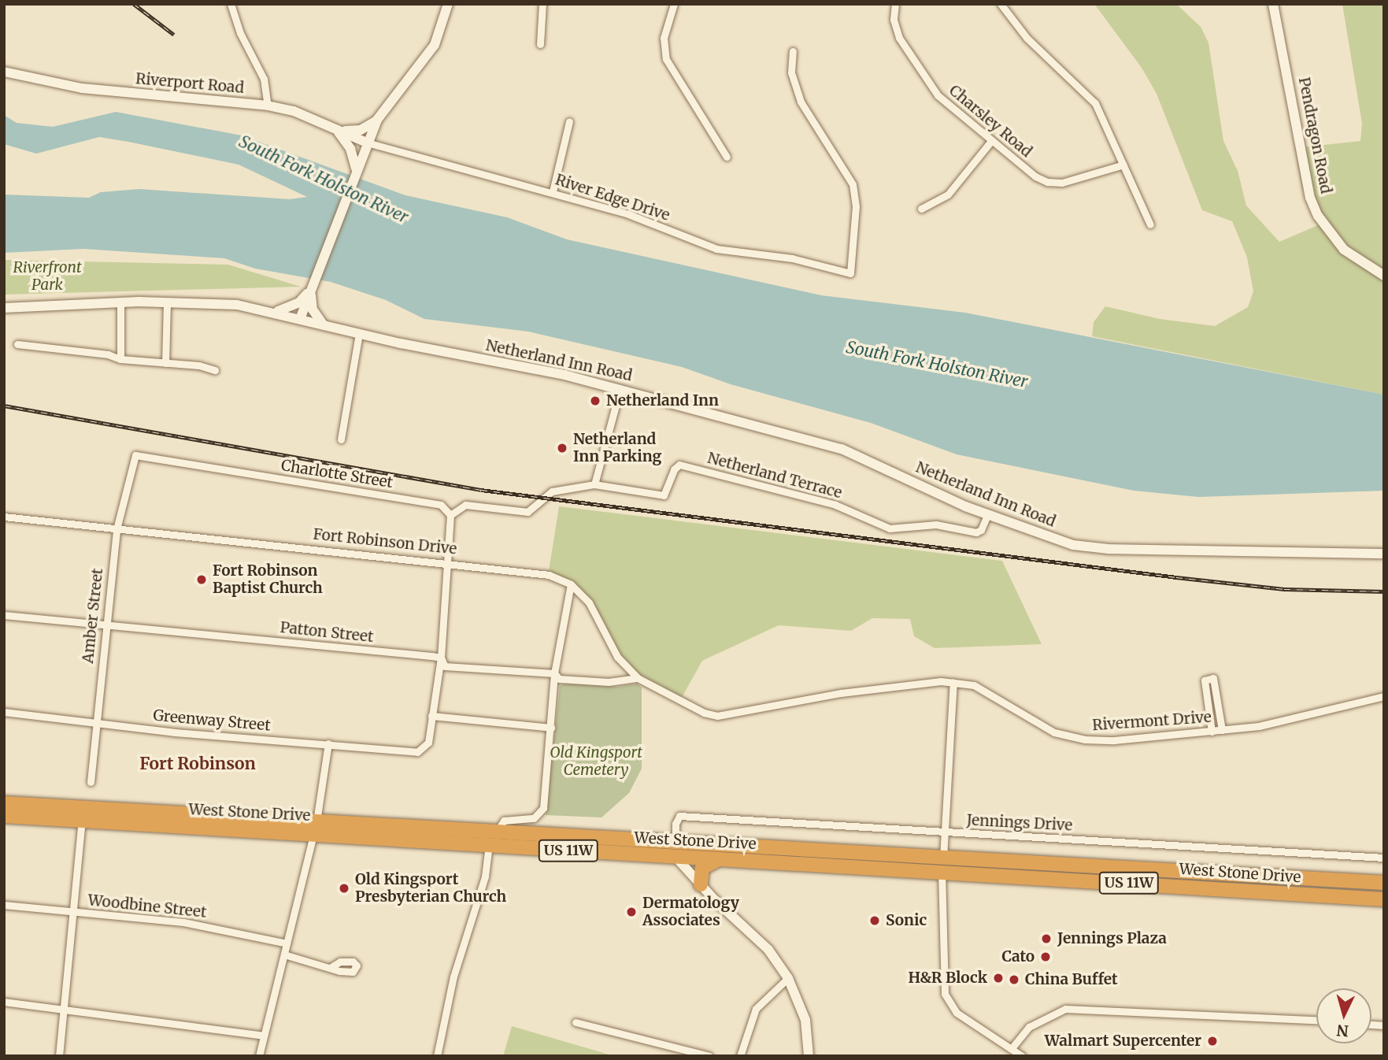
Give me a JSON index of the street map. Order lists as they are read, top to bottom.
{
  "streets": {
    "highway": ["West Stone Drive", "US 11W"],
    "main road": ["Riverport Road", "Pendragon Road", "Netherland Inn Road"],
    "street": [
      "Charsley Road",
      "River Edge Drive",
      "Charlotte Street",
      "Netherland Terrace",
      "Fort Robinson Drive",
      "Amber Street",
      "Patton Street",
      "Greenway Street",
      "Rivermont Drive",
      "Jennings Drive",
      "Woodbine Street"
    ]
  },
  "crossings": [
    ["Riverport Road", "River Edge Drive"],
    ["Netherland Inn Road", "Netherland Terrace"],
    ["Charlotte Street", "Amber Street"],
    ["Fort Robinson Drive", "Amber Street"],
    ["Fort Robinson Drive", "Patton Street"],
    ["Fort Robinson Drive", "Rivermont Drive"],
    ["Amber Street", "Patton Street"],
    ["Amber Street", "Greenway Street"],
    ["West Stone Drive", "Jennings Drive"]
  ],
  "districts": ["Fort Robinson"],
  "water": ["South Fork Holston River"],
  "parks": ["Riverfront Park", "Old Kingsport Cemetery"],
  "places": [
    "Netherland Inn",
    "Netherland Inn Parking",
    "Fort Robinson Baptist Church",
    "Old Kingsport Presbyterian Church",
    "Dermatology Associates",
    "Sonic",
    "Jennings Plaza",
    "Cato",
    "H&R Block",
    "China Buffet",
    "Walmart Supercenter"
  ],
  "north": "bottom"
}
